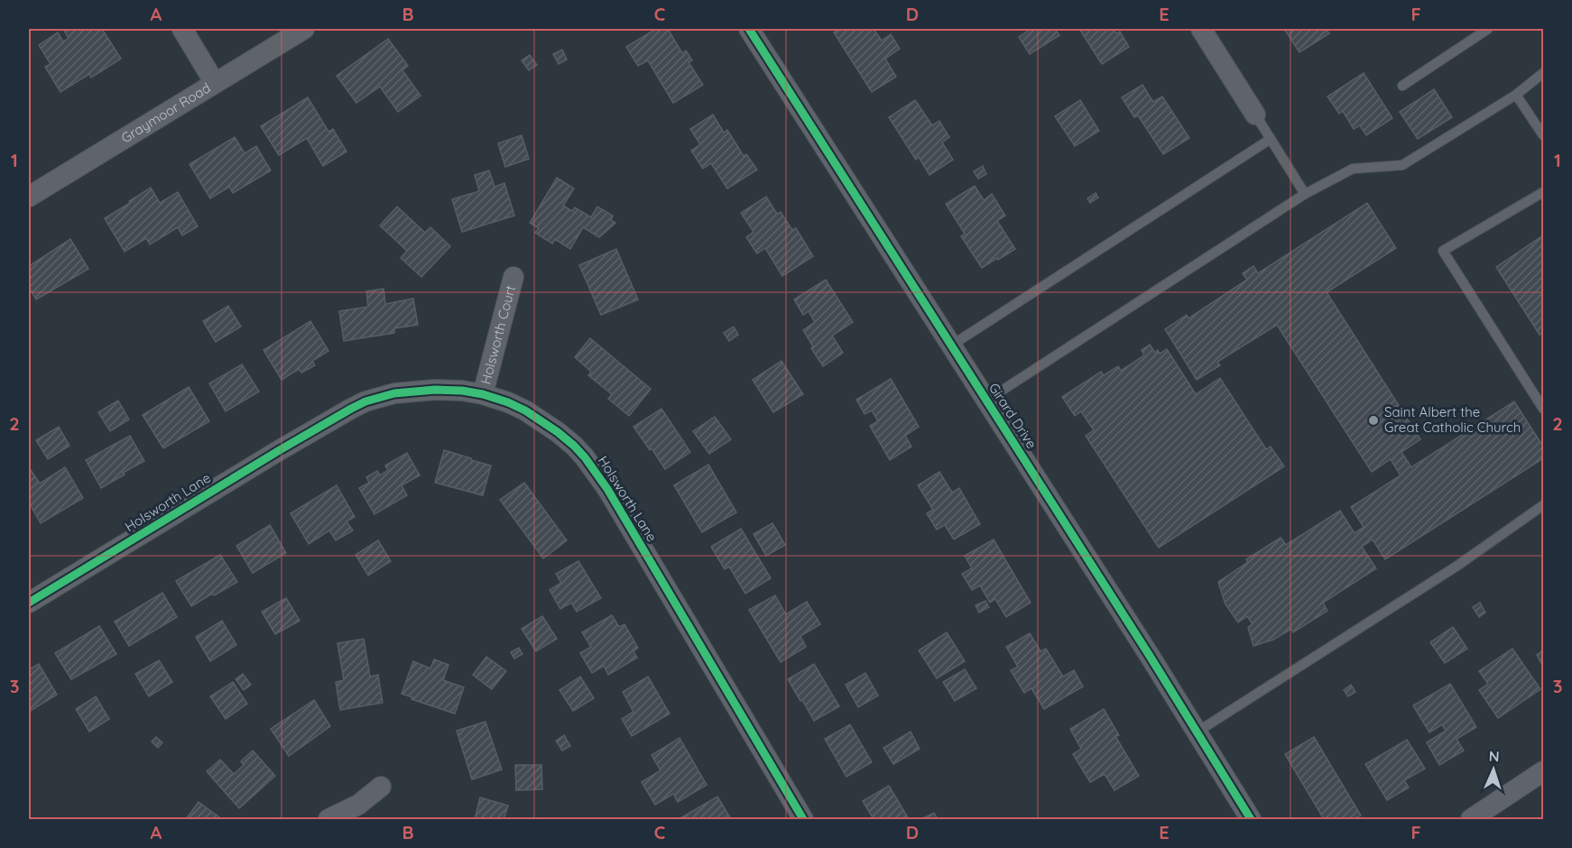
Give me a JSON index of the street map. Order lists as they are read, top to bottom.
{
  "streets": {
    "street": [
      "Graymoor Road",
      "Holsworth Court",
      "Girard Drive",
      "Holsworth Lane"
    ]
  },
  "crossings": [
    ["Holsworth Court", "Holsworth Lane"]
  ],
  "places": ["Saint Albert the Great Catholic Church"],
  "north": "top",
  "grid": {
    "columns": [
      "A",
      "B",
      "C",
      "D",
      "E",
      "F"
    ],
    "rows": ["1", "2", "3"]
  }
}
